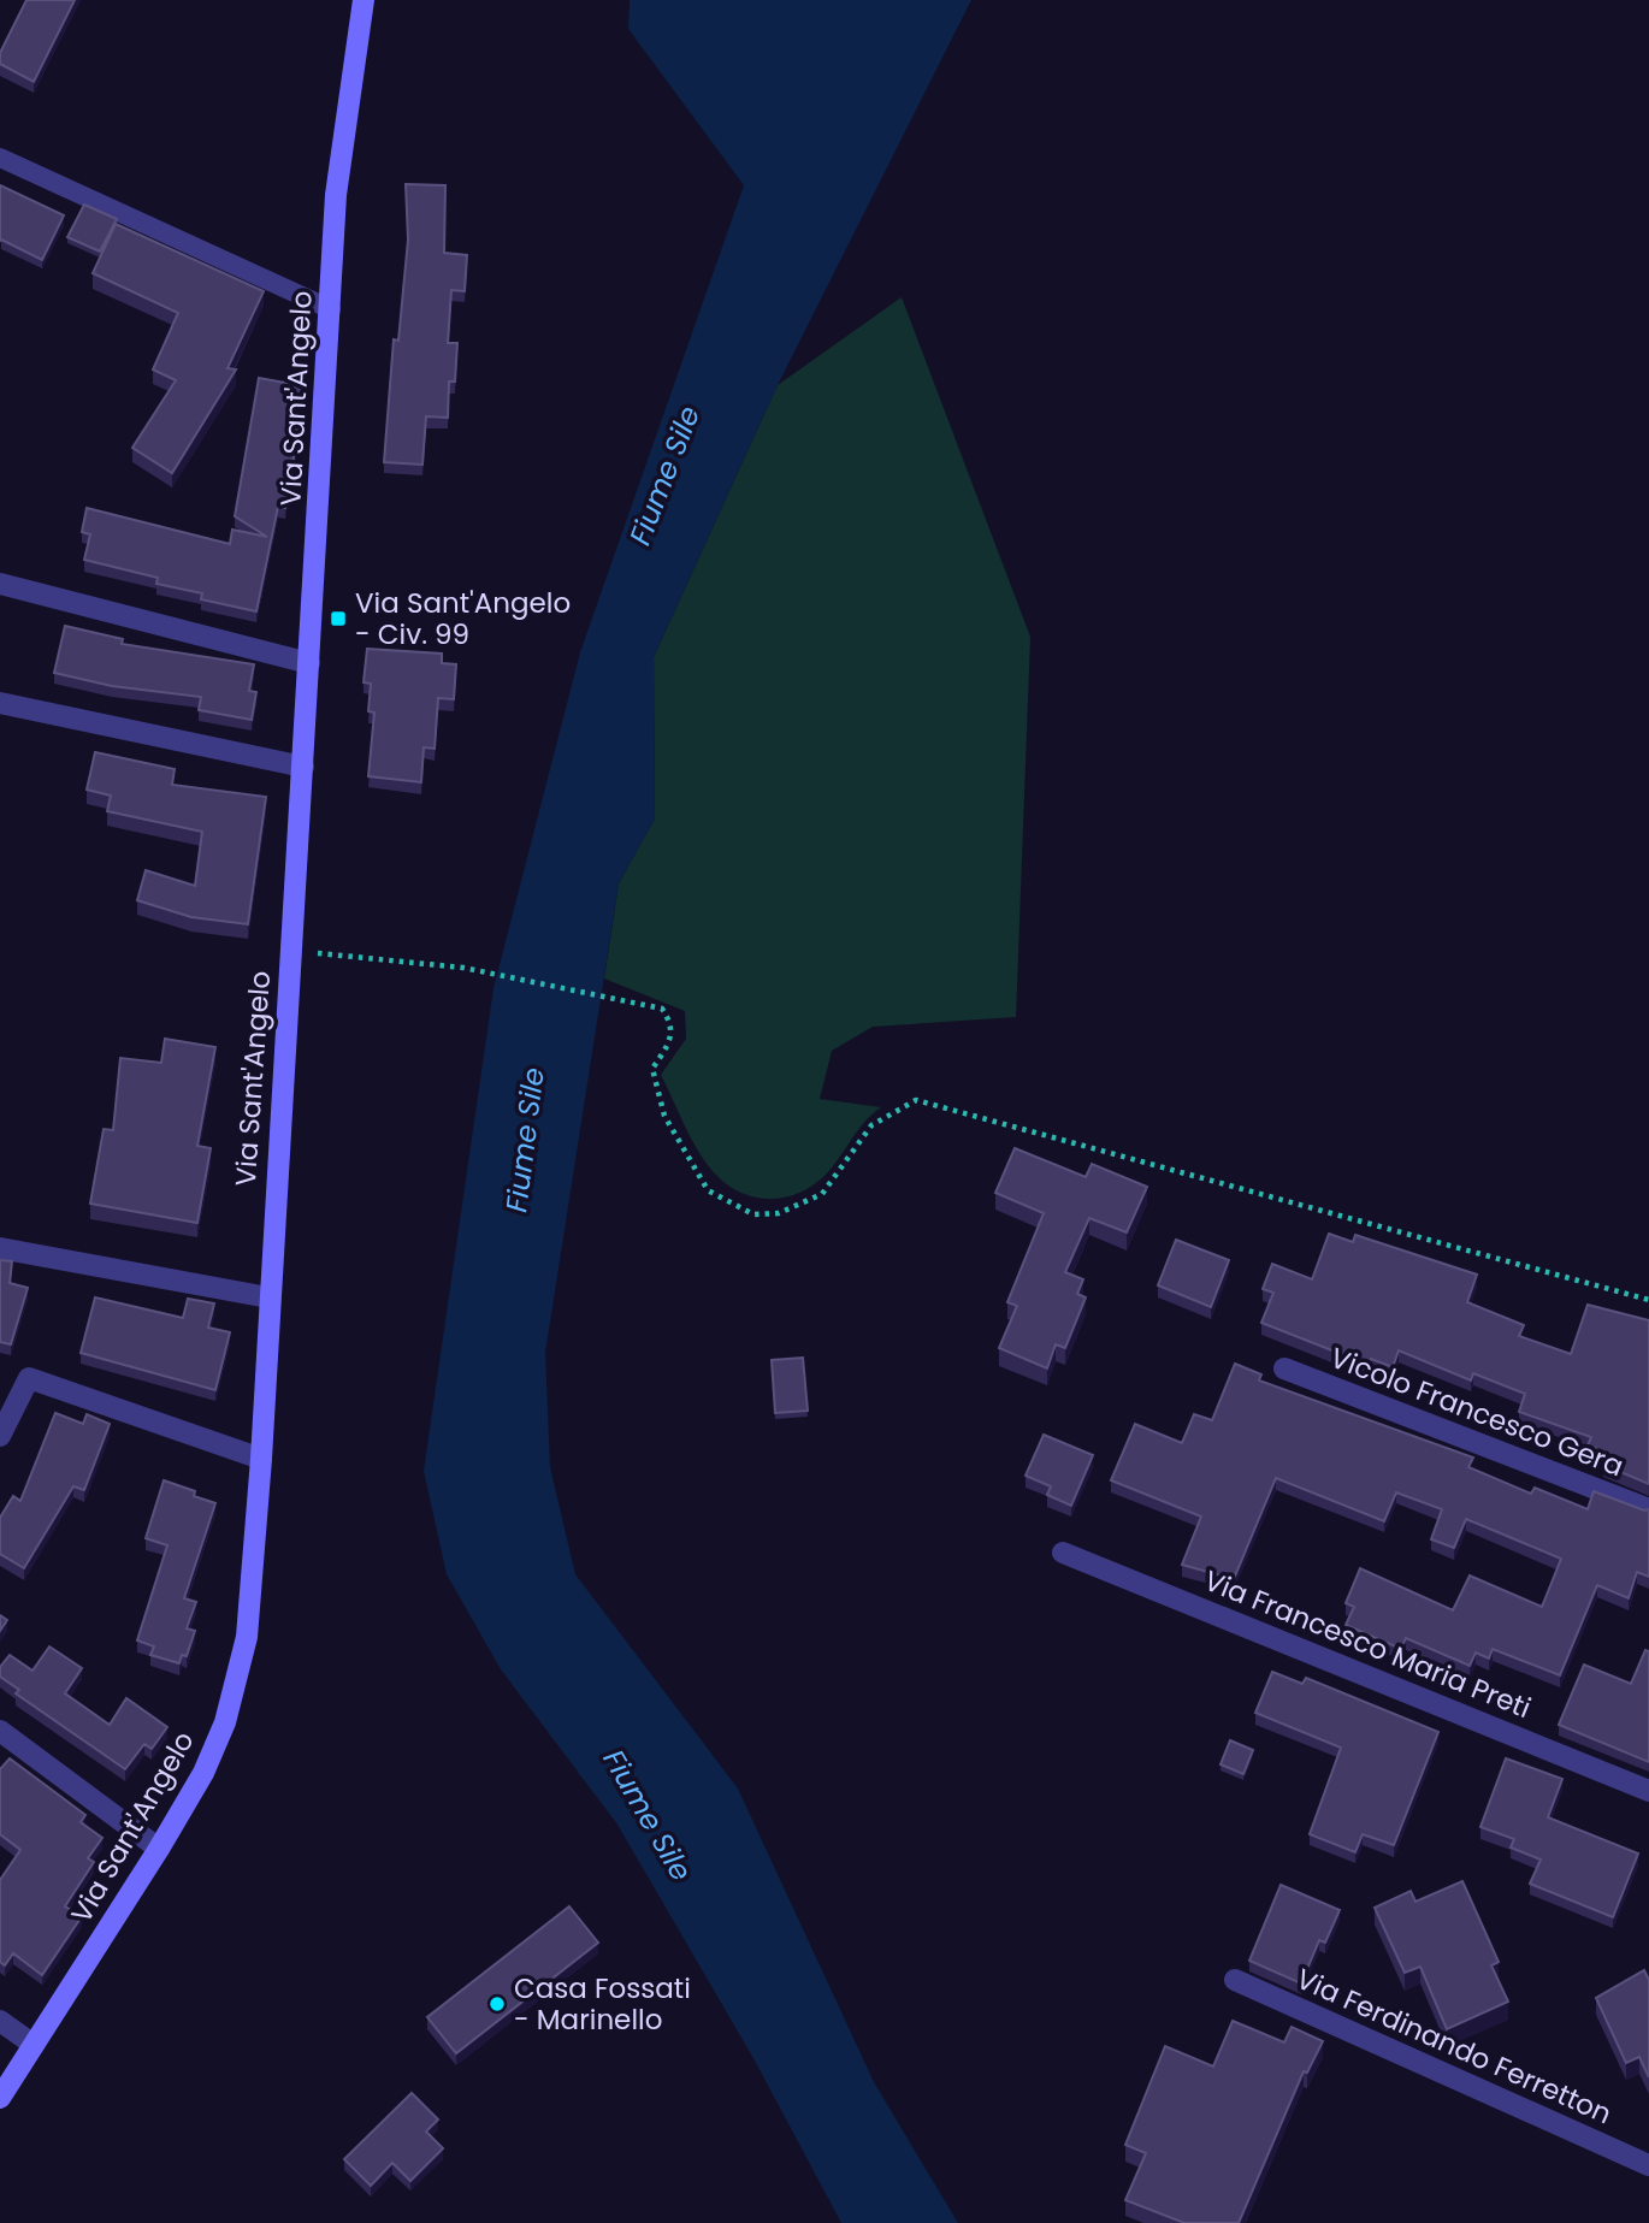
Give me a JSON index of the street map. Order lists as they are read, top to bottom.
{
  "streets": {
    "street": [
      "Via Sant'Angelo",
      "Vicolo Francesco Gera",
      "Via Francesco Maria Preti",
      "Via Ferdinando Ferretton"
    ]
  },
  "water": ["Fiume Sile"],
  "places": {
    "transit": ["Via Sant'Angelo - Civ. 99"],
    "other": ["Casa Fossati - Marinello"]
  }
}
